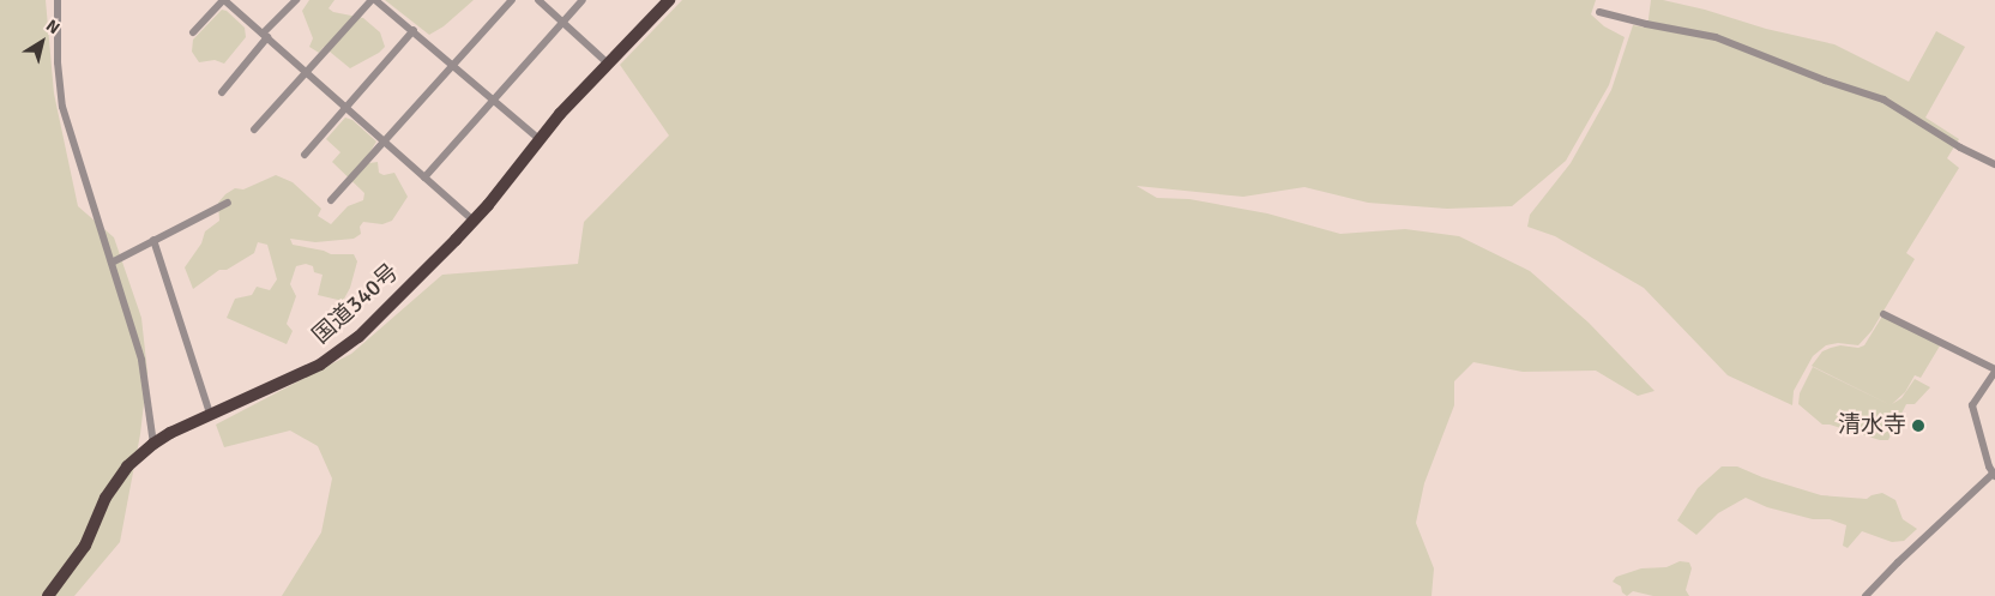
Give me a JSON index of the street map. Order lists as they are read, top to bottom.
{
  "streets": {
    "highway": ["国道340号"]
  },
  "places": ["清水寺"],
  "north": "top right"
}
